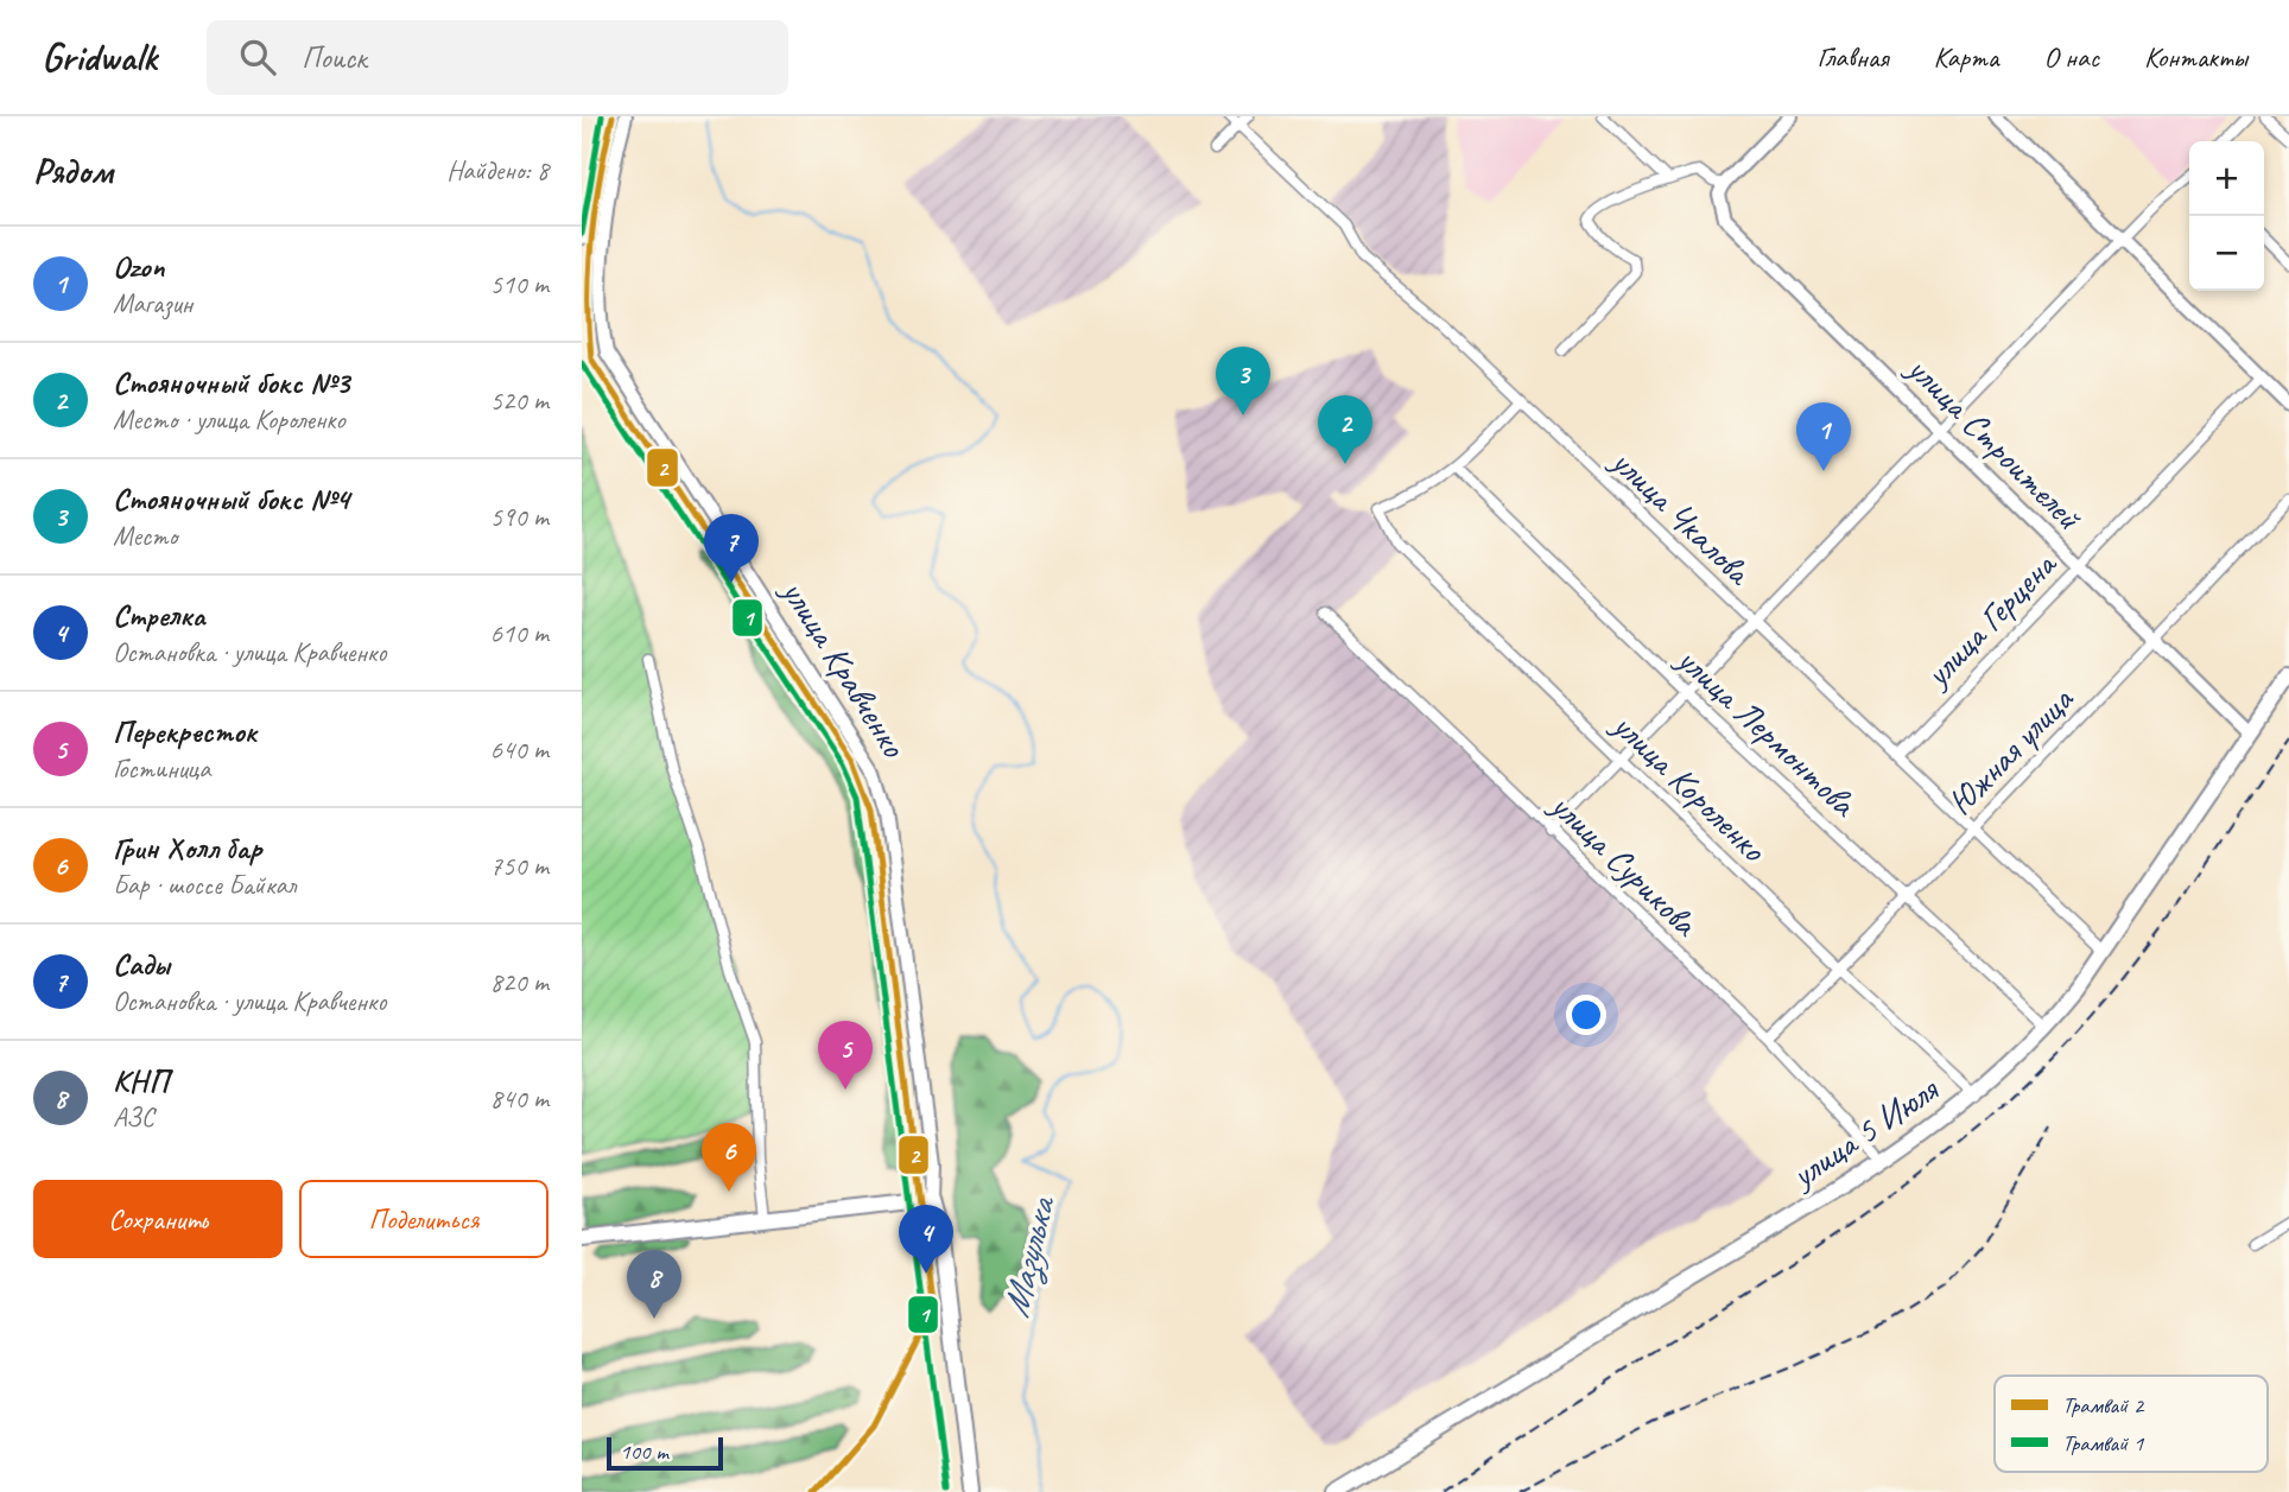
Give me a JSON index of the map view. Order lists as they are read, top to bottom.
{
  "streets": {
    "highway": ["улица Кравченко", "улица 5 Июля"],
    "main road": ["улица Строителей"],
    "street": [
      "улица Чкалова",
      "улица Герцена",
      "улица Лермонтова",
      "Южная улица",
      "улица Короленко",
      "улица Сурикова"
    ]
  },
  "crossings": [
    ["улица Строителей", "улица Герцена"],
    ["улица Строителей", "Южная улица"],
    ["улица Строителей", "улица 5 Июля"],
    ["улица Чкалова", "улица Герцена"],
    ["улица Чкалова", "Южная улица"],
    ["улица Чкалова", "улица 5 Июля"],
    ["улица Лермонтова", "Южная улица"],
    ["улица Лермонтова", "улица Короленко"],
    ["улица Лермонтова", "улица 5 Июля"],
    ["Южная улица", "улица Короленко"],
    ["Южная улица", "улица Сурикова"],
    ["улица Короленко", "улица 5 Июля"],
    ["улица Сурикова", "улица 5 Июля"]
  ],
  "water": ["Мазулька"],
  "lines": ["tram line 2", "tram line 1"],
  "legend": ["Трамвай 2", "Трамвай 1"],
  "scale_bar": "100 m",
  "page": {
    "header": "Gridwalk",
    "search": "Поиск",
    "nav": [
      "Главная",
      "Карта",
      "О нас",
      "Контакты"
    ],
    "heading": ["Рядом", "Найдено: 8"],
    "map_buttons": ["+", "−"],
    "list": [
      {
        "mark": "1",
        "name": "Ozon",
        "note": "Магазин",
        "value": "510 m"
      },
      {
        "mark": "2",
        "name": "Стояночный бокс №3",
        "note": "Место · улица Короленко",
        "value": "520 m"
      },
      {
        "mark": "3",
        "name": "Стояночный бокс №4",
        "note": "Место",
        "value": "590 m"
      },
      {
        "mark": "4",
        "name": "Стрелка",
        "note": "Остановка · улица Кравченко",
        "value": "610 m"
      },
      {
        "mark": "5",
        "name": "Перекресток",
        "note": "Гостиница",
        "value": "640 m"
      },
      {
        "mark": "6",
        "name": "Грин Холл бар",
        "note": "Бар · шоссе Байкал",
        "value": "750 m"
      },
      {
        "mark": "7",
        "name": "Сады",
        "note": "Остановка · улица Кравченко",
        "value": "820 m"
      },
      {
        "mark": "8",
        "name": "КНП",
        "note": "АЗС",
        "value": "840 m"
      }
    ],
    "pins": [
      "3",
      "2",
      "1",
      "7",
      "5",
      "6",
      "4",
      "8"
    ],
    "buttons": ["Сохранить", "Поделиться"],
    "scale": "100 m"
  }
}
